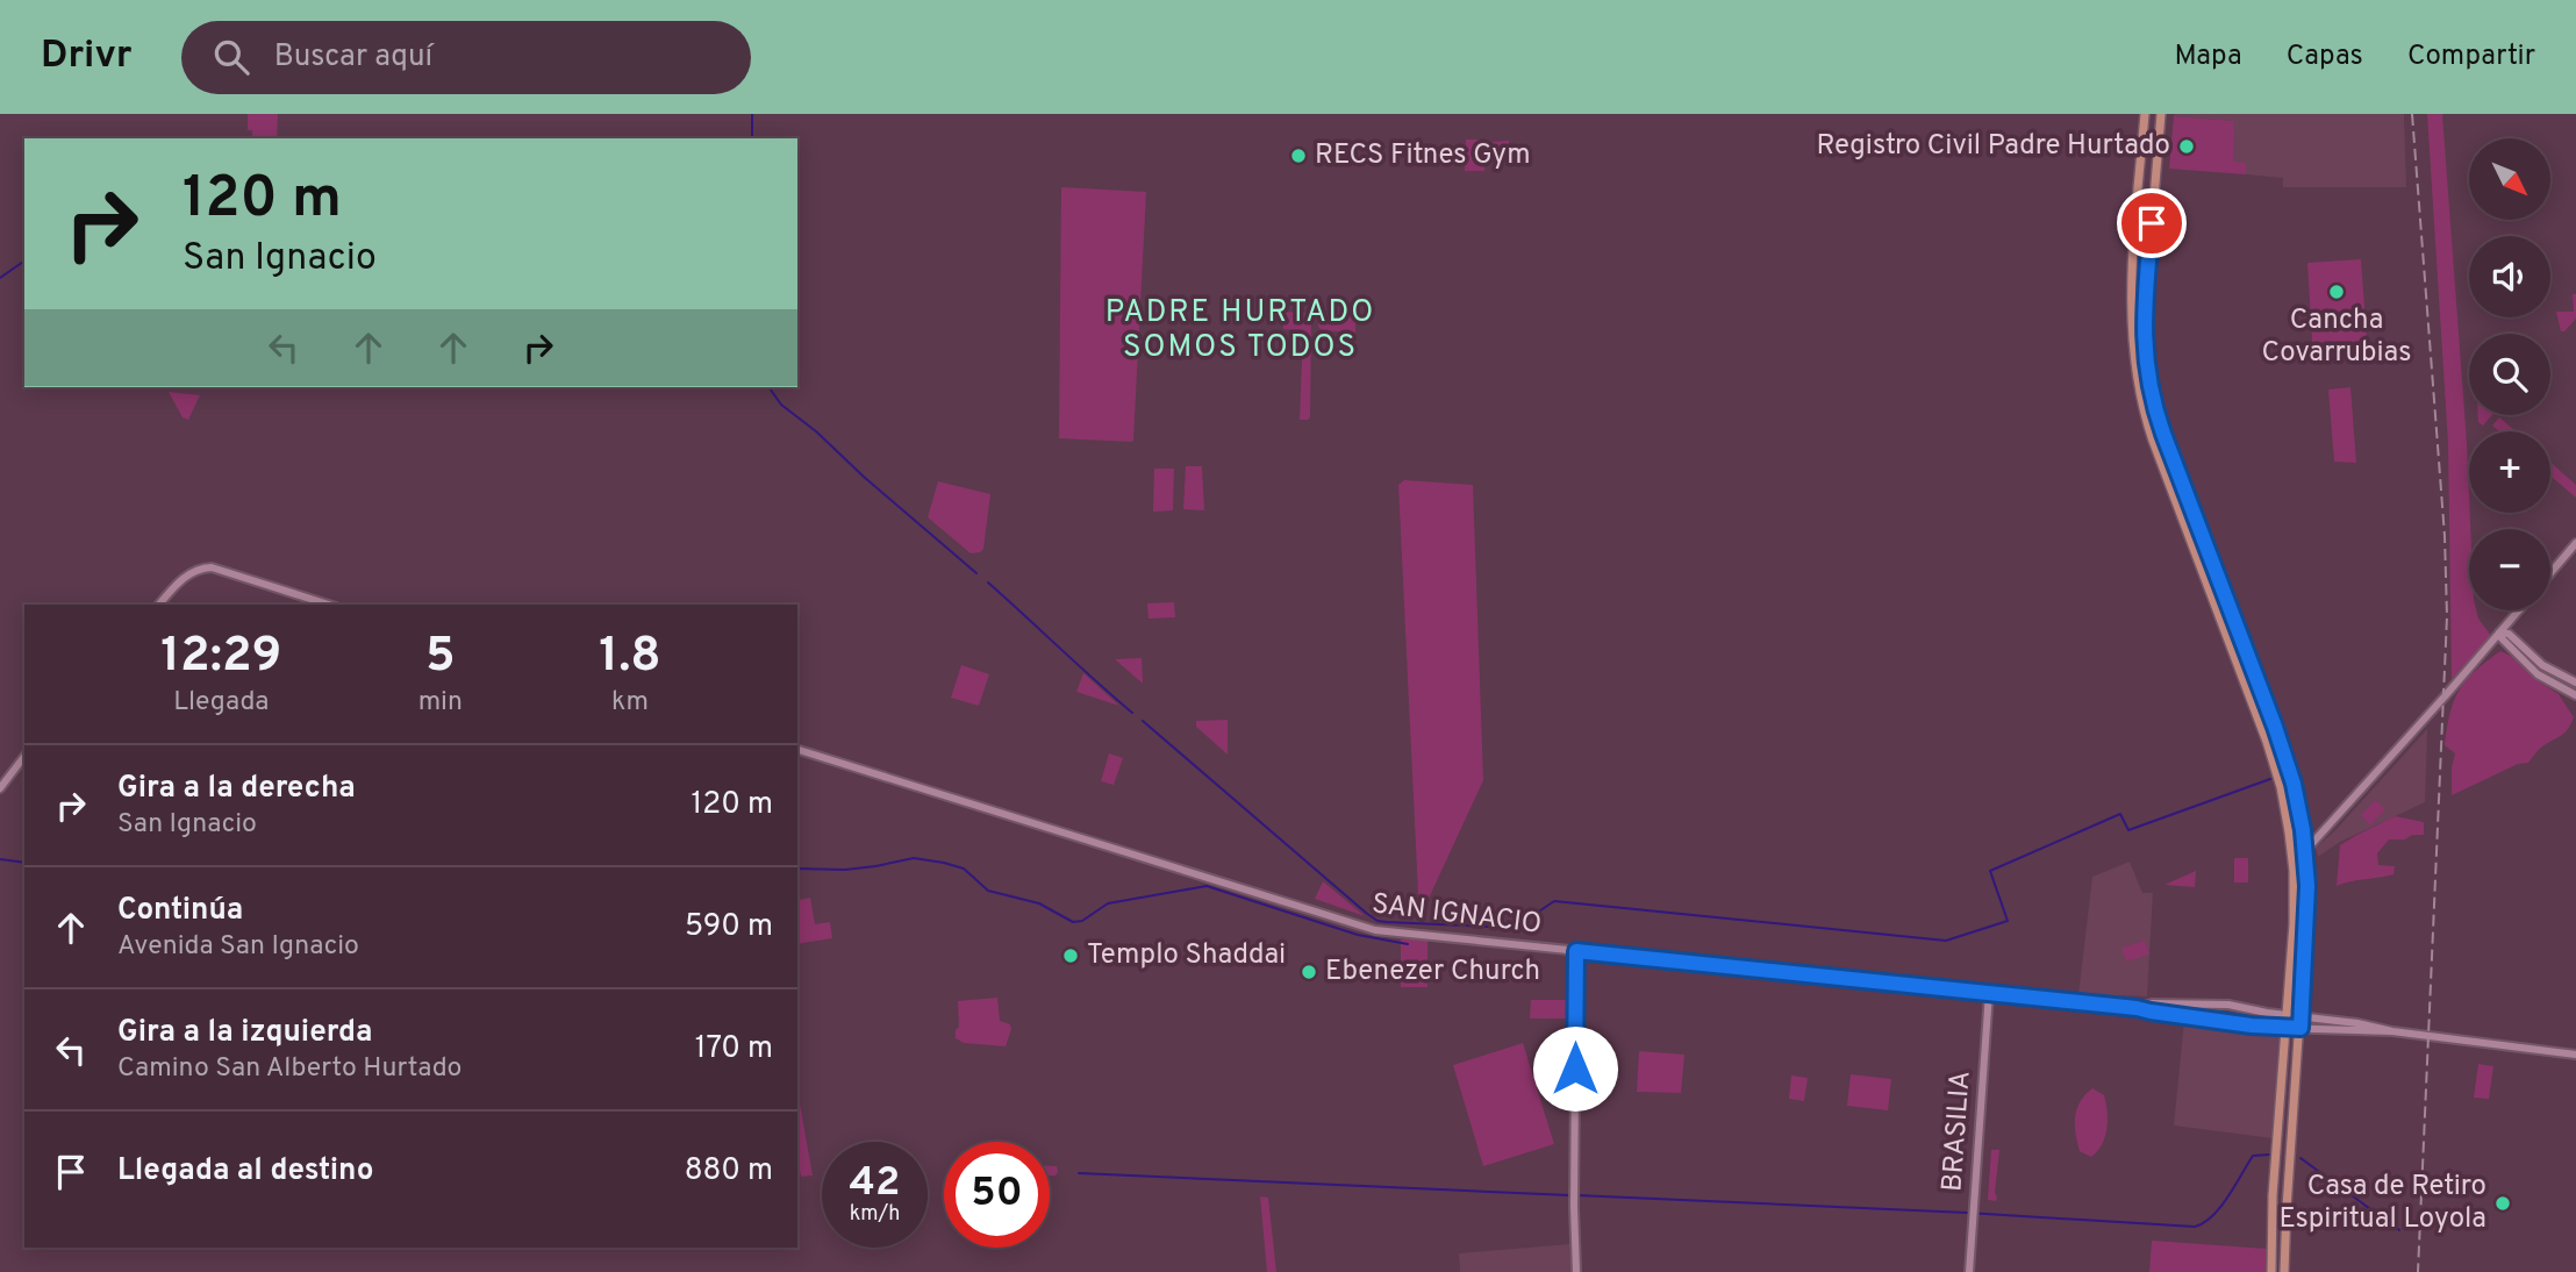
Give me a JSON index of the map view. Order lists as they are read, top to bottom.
{
  "streets": {
    "main road": ["SAN IGNACIO", "BRASILIA"]
  },
  "crossings": [
    ["SAN IGNACIO", "BRASILIA"]
  ],
  "districts": ["PADRE HURTADO SOMOS TODOS"],
  "places": [
    "Registro Civil Padre Hurtado",
    "RECS Fitnes Gym",
    "Cancha Covarrubias",
    "Templo Shaddai",
    "Ebenezer Church",
    "Casa de Retiro Espiritual Loyola"
  ],
  "north": "bottom right",
  "page": {
    "header": "Drivr",
    "search": "Buscar aquí",
    "nav": ["Mapa", "Capas", "Compartir"],
    "map_buttons": ["+", "−"],
    "turn": ["120 m", "San Ignacio"],
    "eta": [
      "12:29",
      "Llegada",
      "5",
      "min",
      "1.8",
      "km"
    ],
    "list": [
      {
        "name": "Gira a la derecha",
        "note": "San Ignacio",
        "value": "120 m"
      },
      {
        "name": "Continúa",
        "note": "Avenida San Ignacio",
        "value": "590 m"
      },
      {
        "name": "Gira a la izquierda",
        "note": "Camino San Alberto Hurtado",
        "value": "170 m"
      },
      {
        "name": "Llegada al destino",
        "value": "880 m"
      }
    ],
    "speed": "42 km/h",
    "limit": "50"
  }
}
